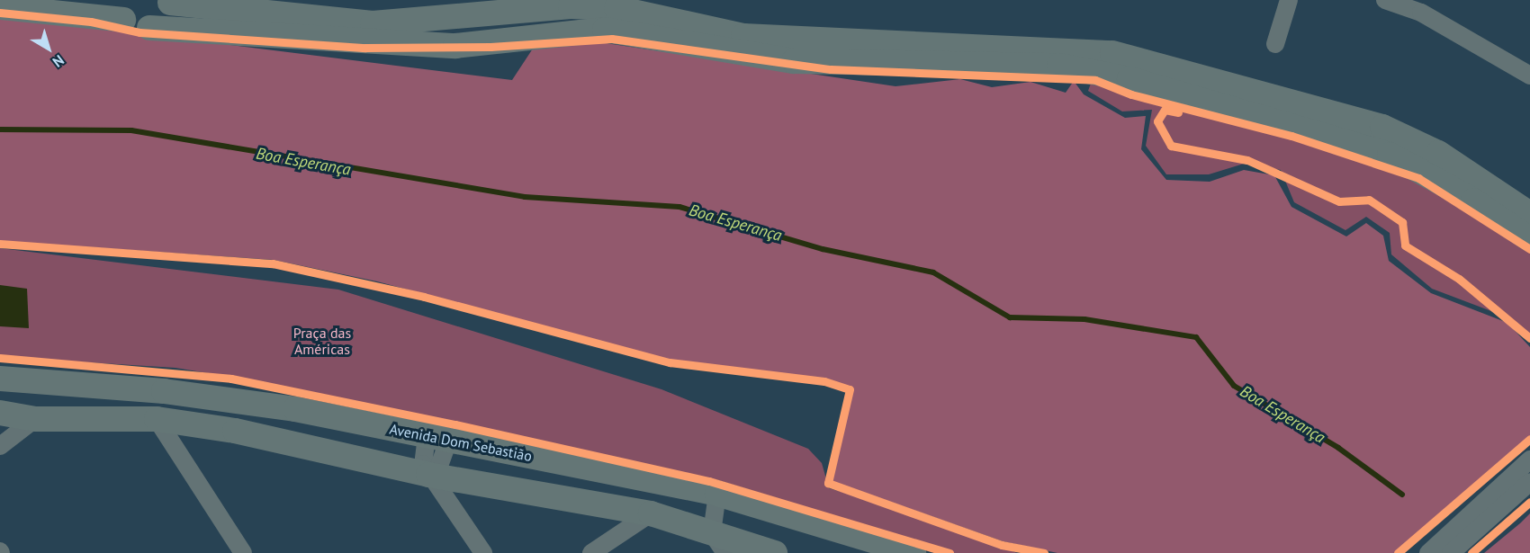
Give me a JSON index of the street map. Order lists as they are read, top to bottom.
{
  "streets": {
    "main road": ["Avenida Dom Sebastião"]
  },
  "water": ["Boa Esperança"],
  "parks": ["Praça das Américas"],
  "north": "bottom right"
}
